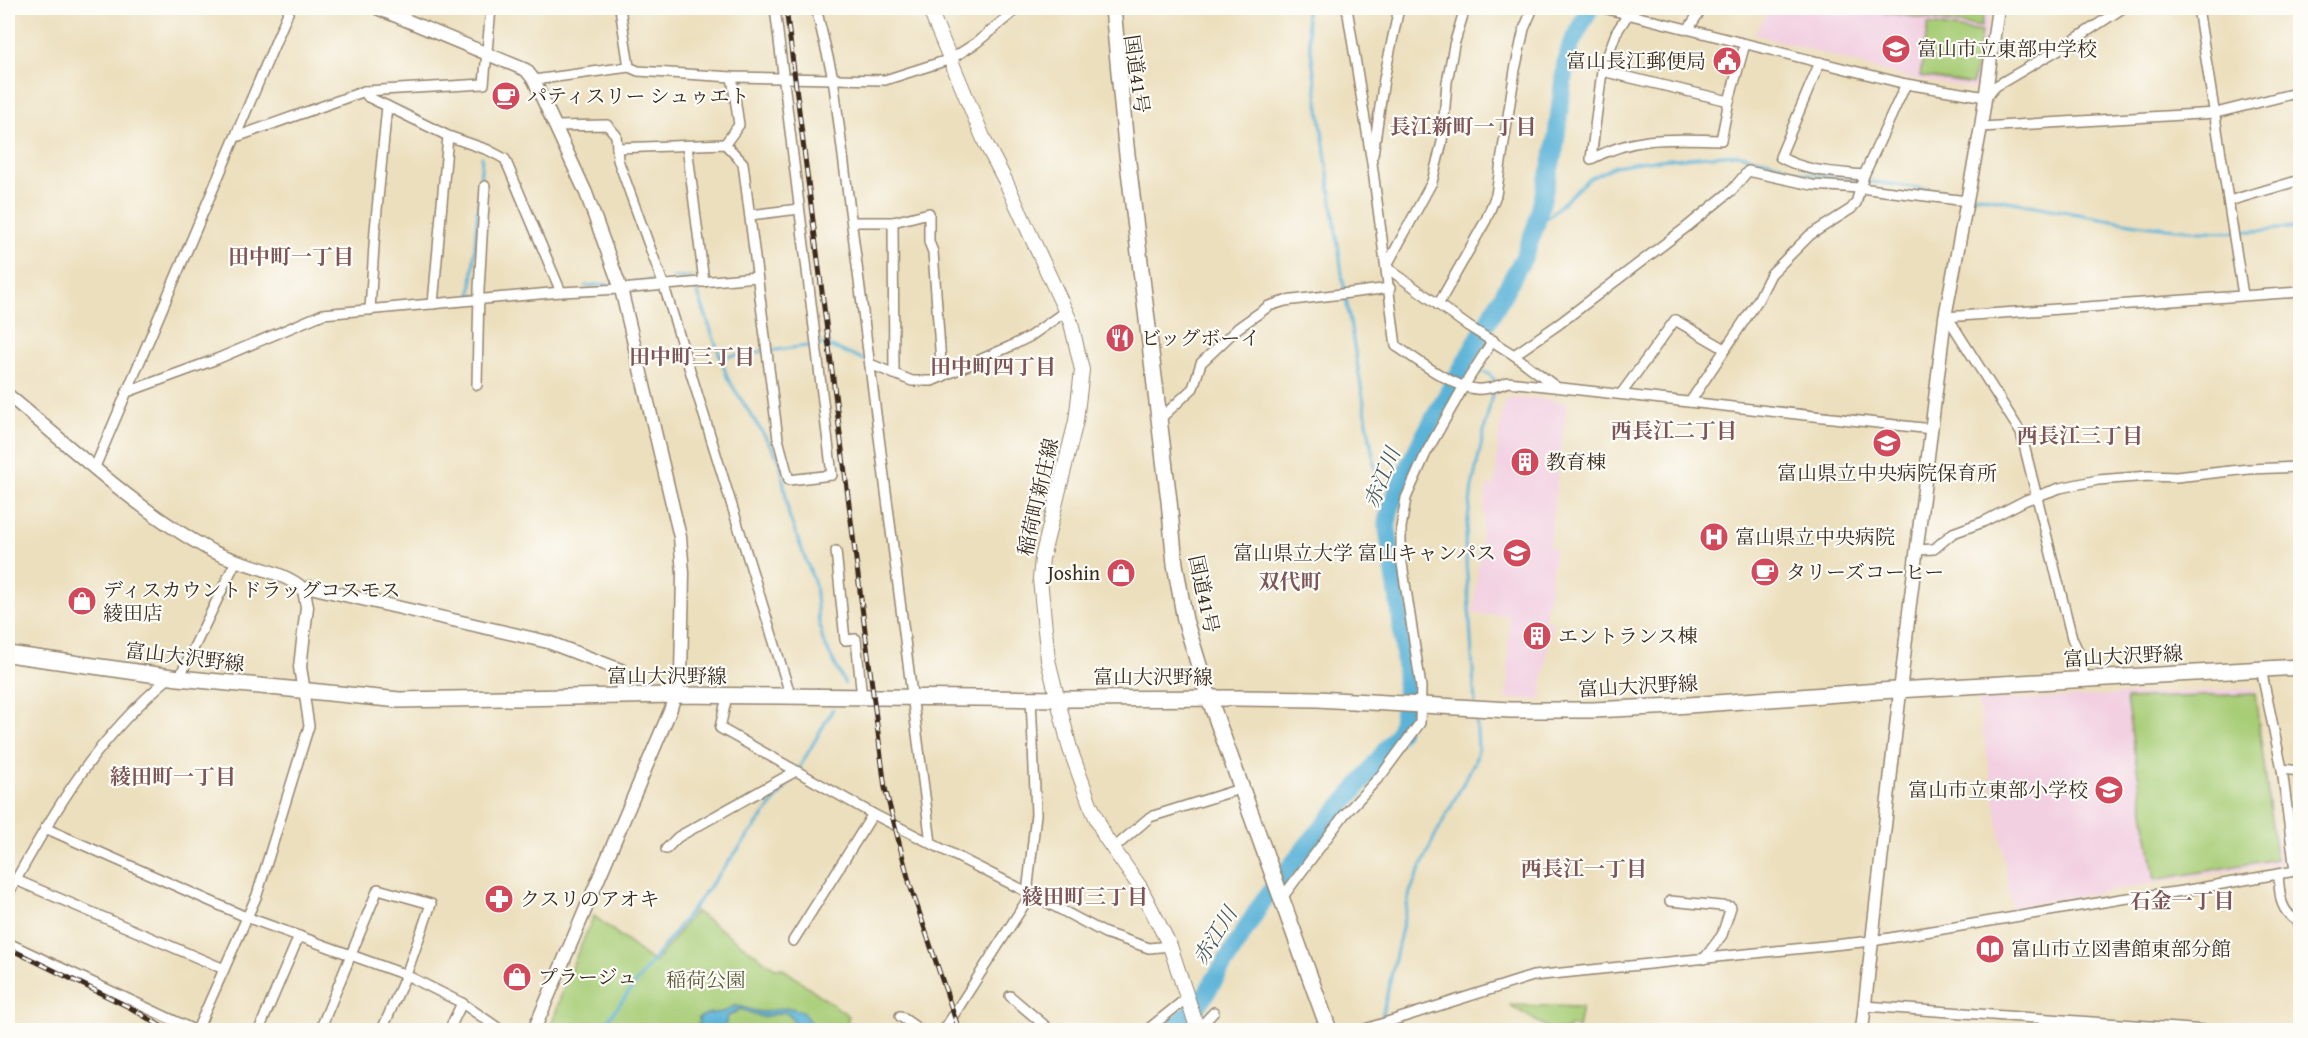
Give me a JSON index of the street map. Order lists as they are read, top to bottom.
{
  "streets": {
    "main road": ["国道41号", "稲荷町新庄線", "富山大沢野線"]
  },
  "crossings": [
    ["国道41号", "富山大沢野線"],
    ["稲荷町新庄線", "富山大沢野線"]
  ],
  "districts": [
    "長江新町一丁目",
    "田中町一丁目",
    "田中町三丁目",
    "田中町四丁目",
    "西長江二丁目",
    "西長江三丁目",
    "双代町",
    "綾田町一丁目",
    "西長江一丁目",
    "綾田町三丁目",
    "石金一丁目"
  ],
  "water": ["赤江川"],
  "parks": ["稲荷公園"],
  "places": {
    "school or university": [
      "富山市立東部中学校",
      "富山県立中央病院保育所",
      "富山県立大学 富山キャンパス",
      "富山市立東部小学校"
    ],
    "public building": ["富山長江郵便局"],
    "cafe": ["パティスリー シュゥエト", "タリーズコーヒー"],
    "restaurant": ["ビッグボーイ"],
    "building": ["教育棟", "エントランス棟"],
    "hospital": ["富山県立中央病院"],
    "shop": ["Joshin", "ディスカウントドラッグコスモス 綾田店", "プラージュ"],
    "pharmacy": ["クスリのアオキ"],
    "library": ["富山市立図書館東部分館"]
  }
}
